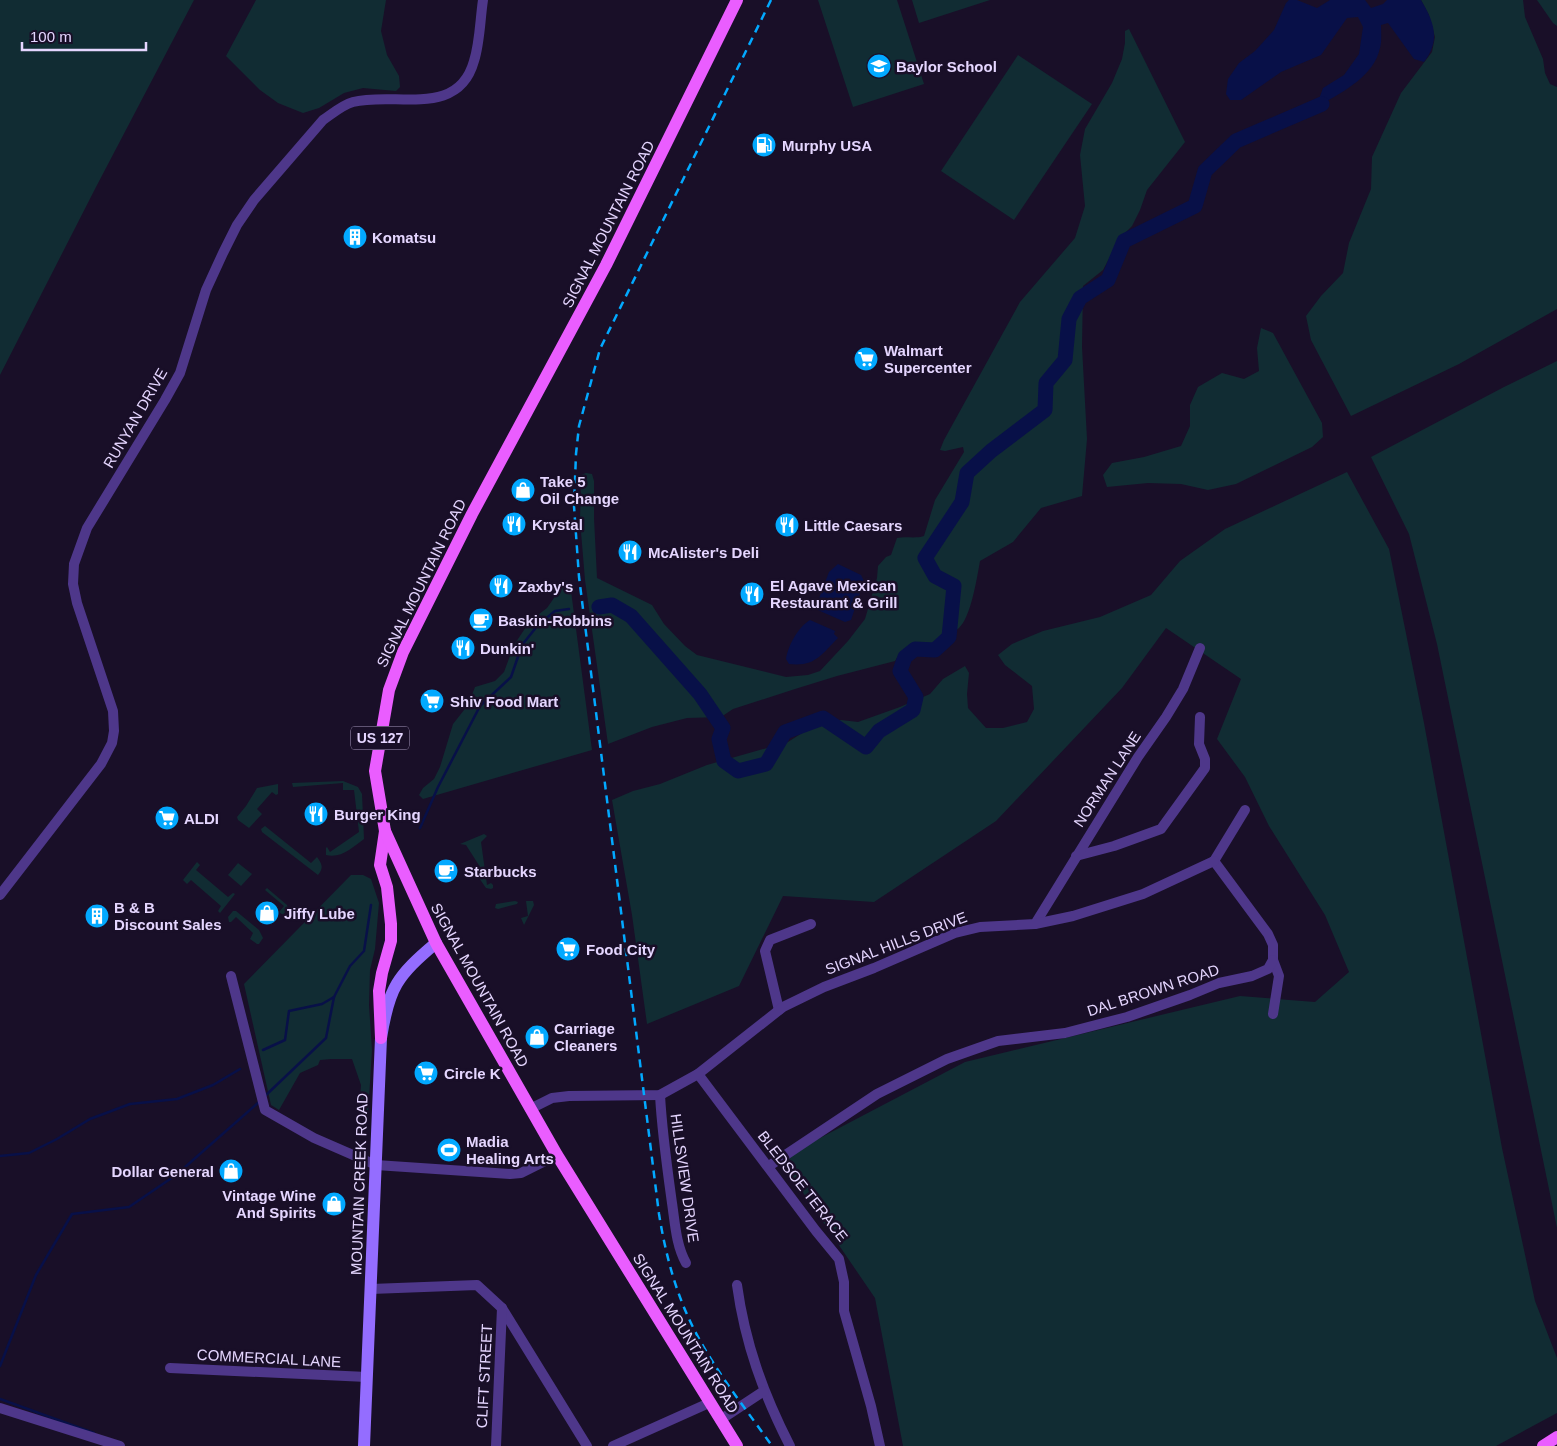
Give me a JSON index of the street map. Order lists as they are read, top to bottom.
{
  "streets": {
    "main road": ["SIGNAL MOUNTAIN ROAD", "US 127", "MOUNTAIN CREEK ROAD"],
    "street": [
      "RUNYAN DRIVE",
      "NORMAN LANE",
      "SIGNAL HILLS DRIVE",
      "DAL BROWN ROAD",
      "HILLSVIEW DRIVE",
      "BLEDSOE TERACE",
      "COMMERCIAL LANE",
      "CLIFT STREET"
    ]
  },
  "crossings": [
    ["SIGNAL MOUNTAIN ROAD", "SIGNAL HILLS DRIVE"],
    ["SIGNAL MOUNTAIN ROAD", "MOUNTAIN CREEK ROAD"],
    ["NORMAN LANE", "SIGNAL HILLS DRIVE"],
    ["SIGNAL HILLS DRIVE", "HILLSVIEW DRIVE"],
    ["SIGNAL HILLS DRIVE", "BLEDSOE TERACE"],
    ["DAL BROWN ROAD", "BLEDSOE TERACE"],
    ["MOUNTAIN CREEK ROAD", "COMMERCIAL LANE"]
  ],
  "places": {
    "school or university": ["Baylor School"],
    "fuel station": ["Murphy USA"],
    "building": ["Komatsu", "B & B Discount Sales"],
    "supermarket": [
      "Walmart Supercenter",
      "Shiv Food Mart",
      "ALDI",
      "Food City",
      "Circle K"
    ],
    "shop": [
      "Take 5 Oil Change",
      "Jiffy Lube",
      "Carriage Cleaners",
      "Dollar General",
      "Vintage Wine And Spirits"
    ],
    "restaurant": [
      "Krystal",
      "Little Caesars",
      "McAlister's Deli",
      "Zaxby's",
      "El Agave Mexican Restaurant & Grill",
      "Dunkin'",
      "Burger King"
    ],
    "cafe": ["Baskin-Robbins", "Starbucks"],
    "sports": ["Madia Healing Arts"]
  },
  "scale_bar": "100 m"
}
